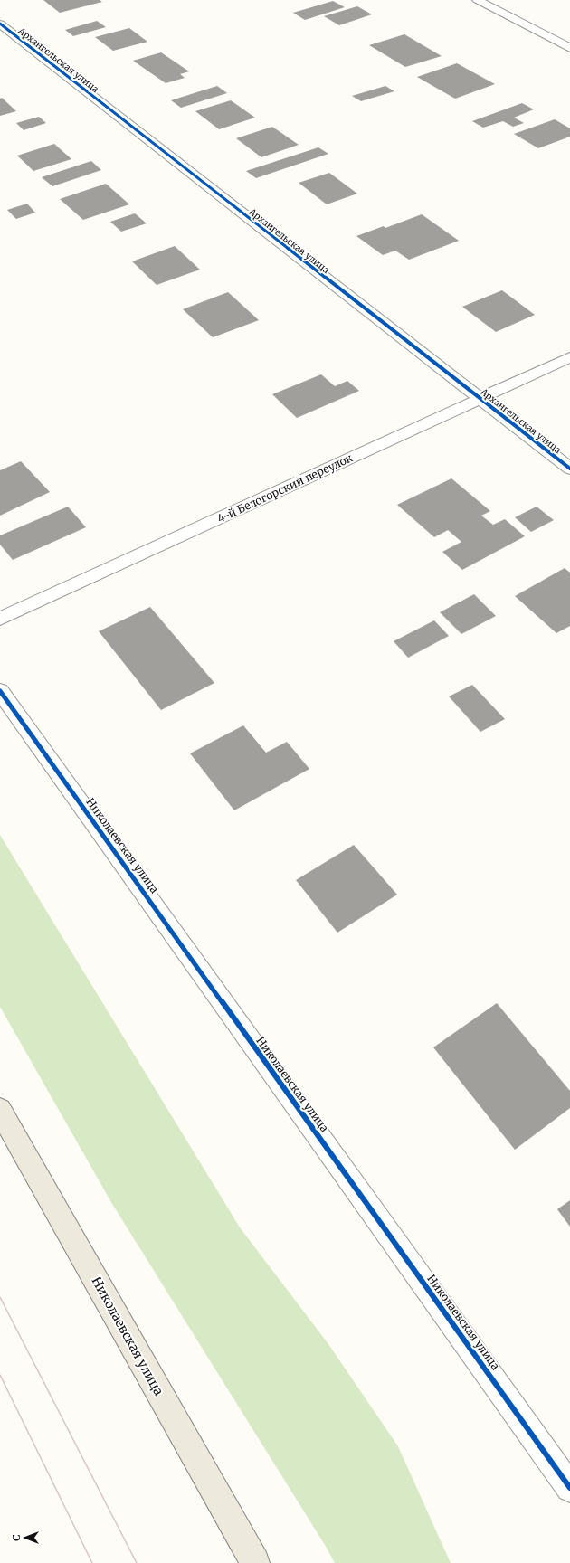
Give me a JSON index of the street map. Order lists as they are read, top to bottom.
{
  "streets": {
    "main road": ["Николаевская улица"],
    "street": ["Архангельская улица", "4-й Белогорский переулок"]
  },
  "crossings": [
    ["Архангельская улица", "4-й Белогорский переулок"]
  ],
  "north": "left"
}
